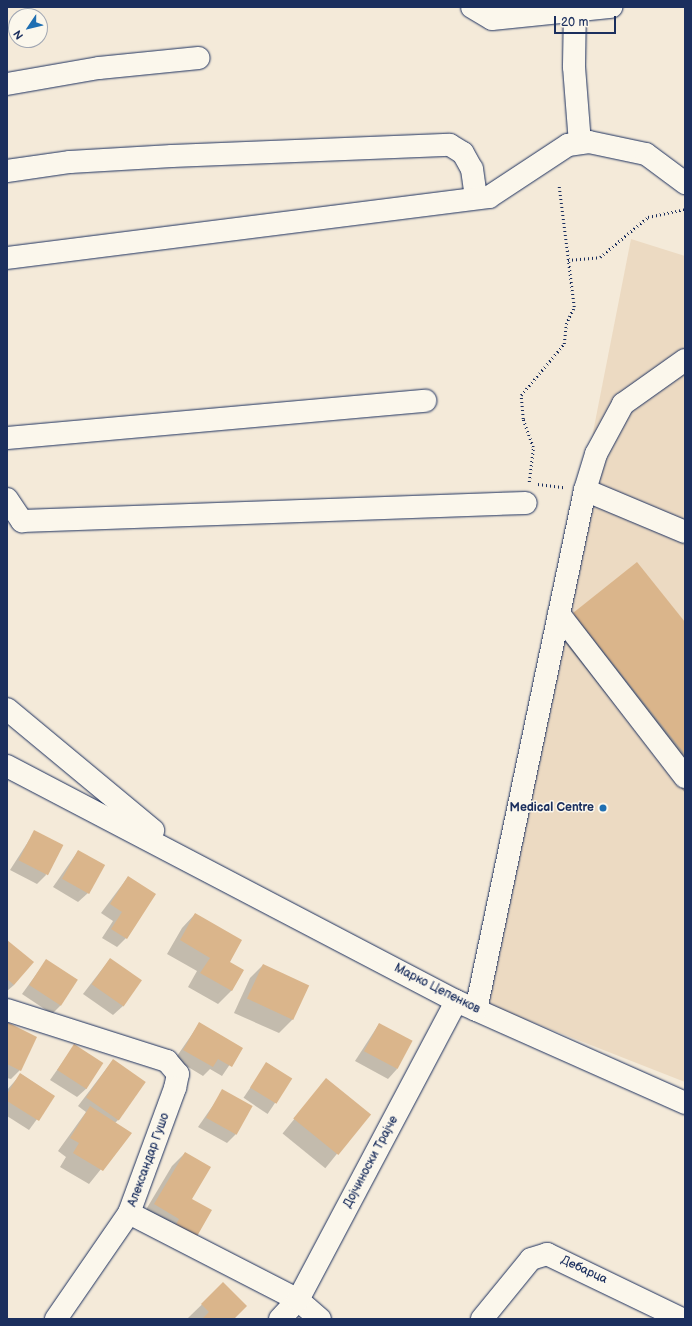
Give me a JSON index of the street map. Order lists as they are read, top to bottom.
{
  "streets": {
    "street": [
      "Марко Цепенков",
      "Александар Гушо",
      "Дојчиноски Трајче",
      "Дебарца"
    ]
  },
  "crossings": [
    ["Марко Цепенков", "Дојчиноски Трајче"],
    ["Александар Гушо", "Дојчиноски Трајче"]
  ],
  "places": ["Medical Centre"],
  "scale_bar": "20 m",
  "north": "bottom left"
}
